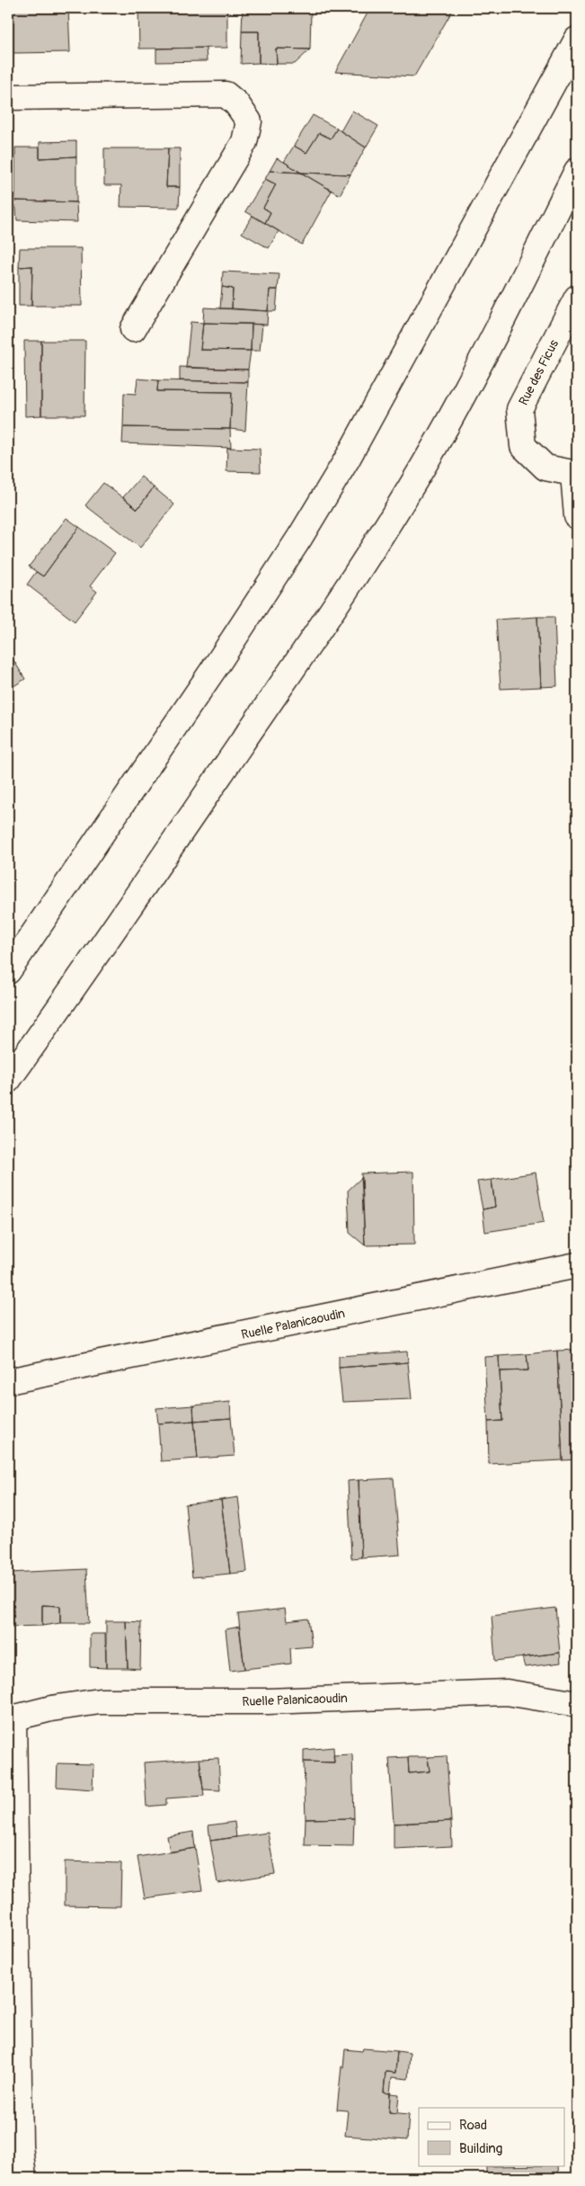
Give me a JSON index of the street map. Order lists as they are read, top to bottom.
{
  "streets": {
    "main road": ["Rue des Ficus", "Ruelle Palanicaoudin"]
  },
  "legend": ["Road", "Building"]
}
